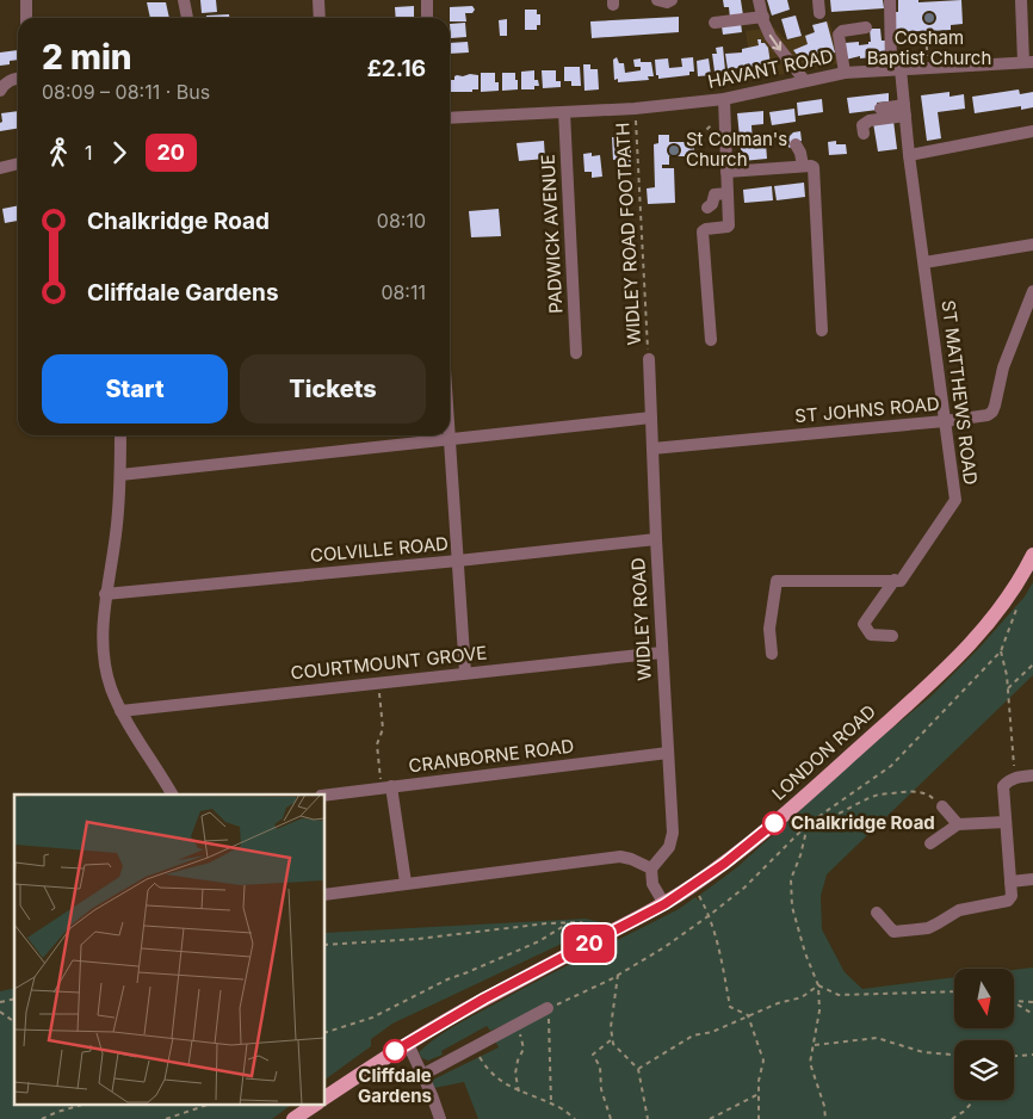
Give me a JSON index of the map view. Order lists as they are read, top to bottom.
{
  "streets": {
    "main road": ["LONDON ROAD"],
    "street": [
      "HAVANT ROAD",
      "PADWICK AVENUE",
      "ST MATTHEWS ROAD",
      "ST JOHNS ROAD",
      "COLVILLE ROAD",
      "WIDLEY ROAD",
      "COURTMOUNT GROVE",
      "CRANBORNE ROAD"
    ],
    "path": ["WIDLEY ROAD FOOTPATH"]
  },
  "crossings": [
    ["HAVANT ROAD", "PADWICK AVENUE"],
    ["HAVANT ROAD", "WIDLEY ROAD FOOTPATH"],
    ["HAVANT ROAD", "ST MATTHEWS ROAD"],
    ["WIDLEY ROAD FOOTPATH", "WIDLEY ROAD"],
    ["ST MATTHEWS ROAD", "ST JOHNS ROAD"],
    ["ST JOHNS ROAD", "WIDLEY ROAD"],
    ["COLVILLE ROAD", "WIDLEY ROAD"],
    ["WIDLEY ROAD", "COURTMOUNT GROVE"],
    ["WIDLEY ROAD", "CRANBORNE ROAD"]
  ],
  "places": [
    "Cosham Baptist Church",
    "St Colman's Church",
    "Chalkridge Road",
    "Cliffdale Gardens"
  ],
  "lines": ["bus line 20"],
  "north": "bottom",
  "page": {
    "on_map": "20",
    "heading": ["2 min", "08:09 – 08:11 · Bus", "£2.16"],
    "legs": ["1", "20"],
    "list": [
      {
        "name": "Chalkridge Road",
        "value": "08:10"
      },
      {
        "name": "Cliffdale Gardens",
        "value": "08:11"
      }
    ],
    "buttons": ["Start", "Tickets"]
  }
}
